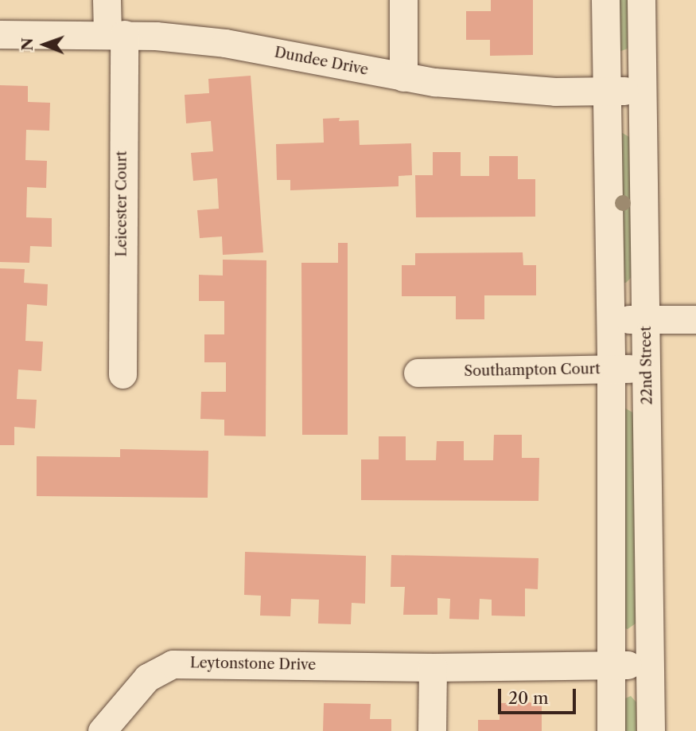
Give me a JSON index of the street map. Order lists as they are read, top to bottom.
{
  "streets": {
    "street": [
      "Dundee Drive",
      "Leicester Court",
      "22nd Street",
      "Southampton Court",
      "Leytonstone Drive"
    ]
  },
  "crossings": [
    ["Dundee Drive", "Leicester Court"],
    ["Dundee Drive", "22nd Street"],
    ["22nd Street", "Southampton Court"],
    ["22nd Street", "Leytonstone Drive"]
  ],
  "scale_bar": "20 m",
  "north": "left"
}
